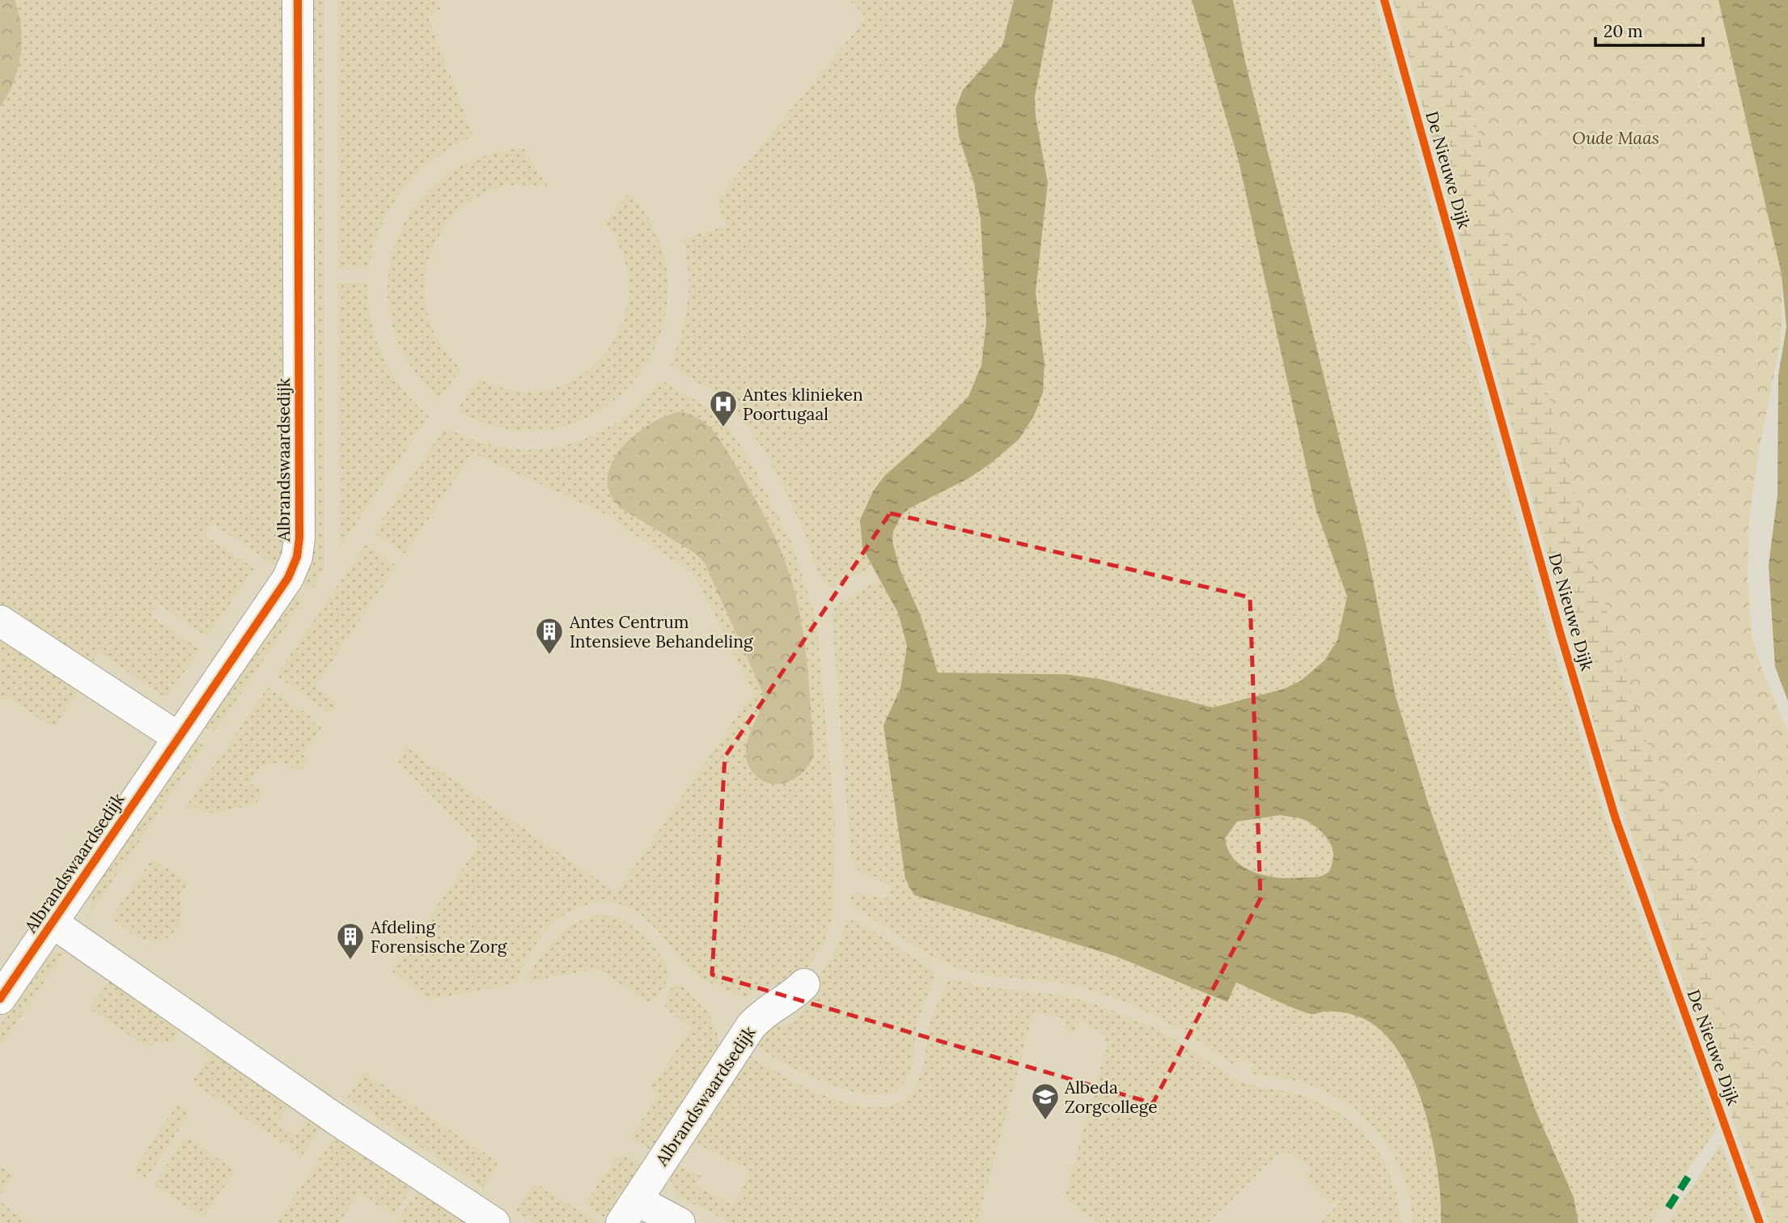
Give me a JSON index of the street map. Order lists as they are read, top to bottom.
{
  "streets": {
    "street": ["Albrandswaardsedijk"],
    "cycle path": ["De Nieuwe Dijk"]
  },
  "parks": ["Oude Maas"],
  "places": {
    "hospital": ["Antes klinieken Poortugaal"],
    "building": ["Antes Centrum Intensieve Behandeling", "Afdeling Forensische Zorg"],
    "school or university": ["Albeda Zorgcollege"]
  },
  "scale_bar": "20 m"
}
